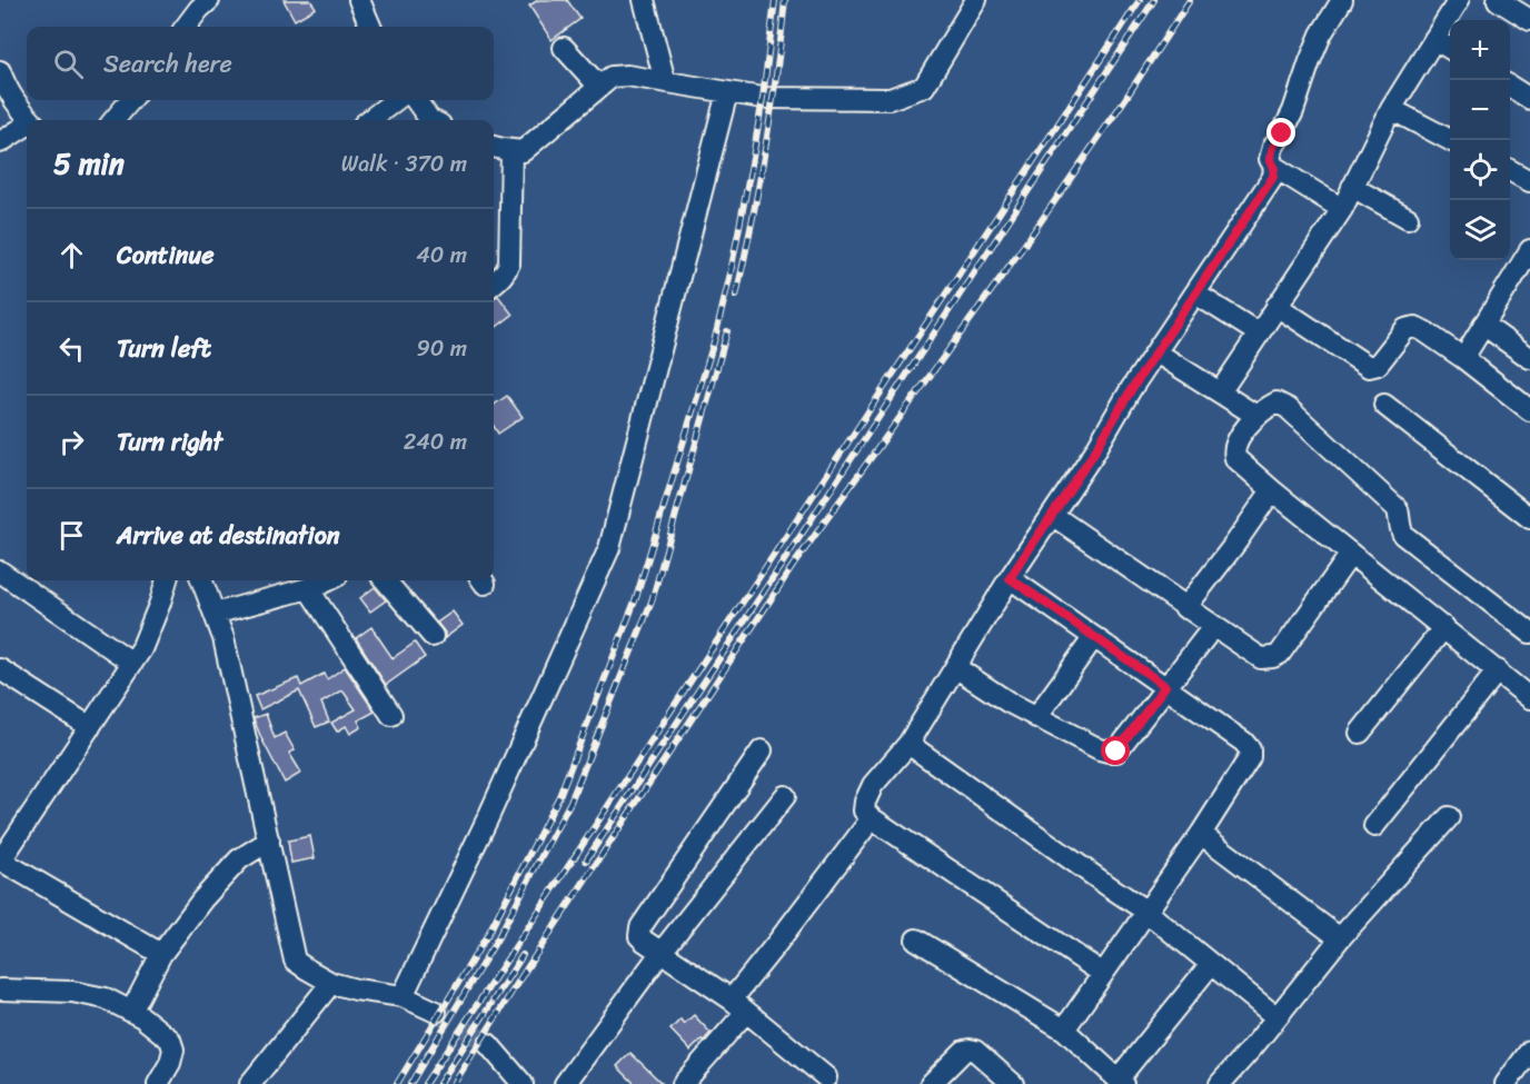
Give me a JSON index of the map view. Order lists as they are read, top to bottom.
{
  "page": {
    "map_buttons": ["+", "−"],
    "search": "Search here",
    "heading": ["5 min", "Walk · 370 m"],
    "list": [
      ["Continue", "40 m"],
      ["Turn left", "90 m"],
      ["Turn right", "240 m"],
      "Arrive at destination"
    ]
  }
}
